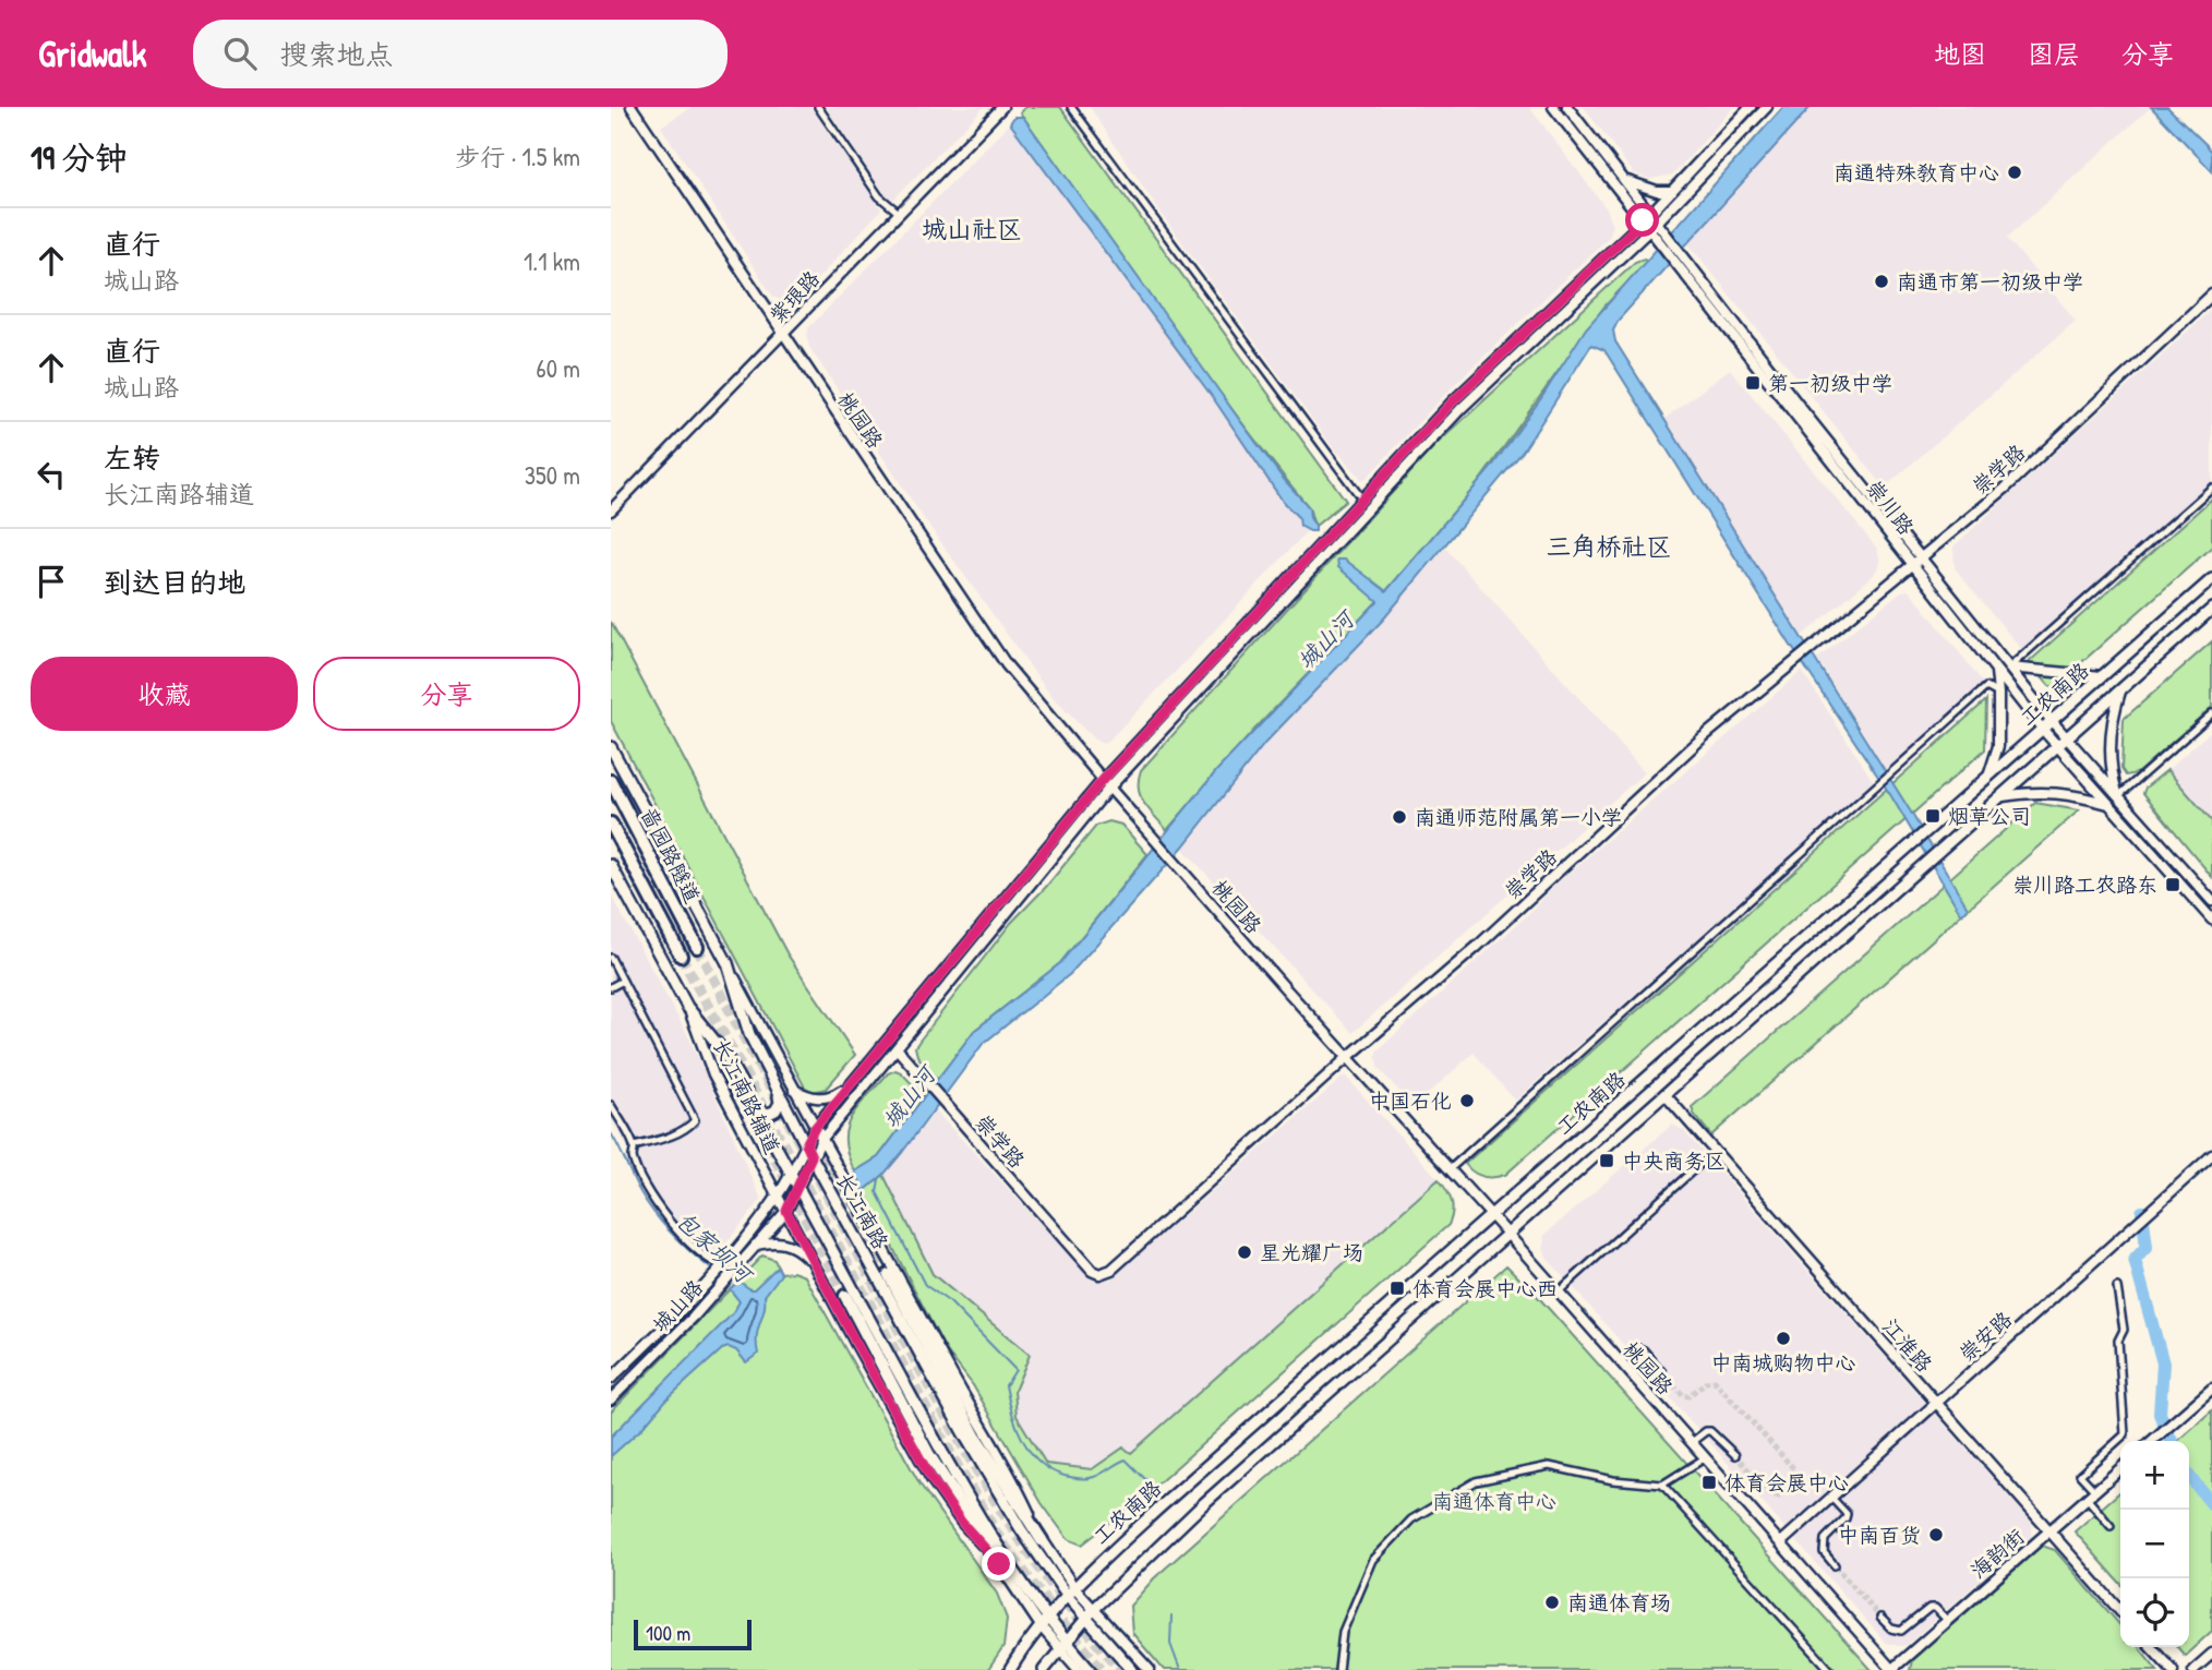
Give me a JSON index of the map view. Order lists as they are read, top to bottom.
{
  "streets": {
    "highway": ["啬园路隧道"],
    "main road": ["工农南路", "长江南路"],
    "street": [
      "紫琅路",
      "桃园路",
      "崇学路",
      "崇川路",
      "长江南路辅道",
      "城山路",
      "崇安路",
      "江淮路",
      "海韵街"
    ]
  },
  "crossings": [
    ["紫琅路", "桃园路"],
    ["桃园路", "崇学路"],
    ["桃园路", "工农南路"],
    ["桃园路", "城山路"],
    ["桃园路", "崇安路"],
    ["桃园路", "海韵街"],
    ["崇学路", "崇川路"],
    ["崇学路", "城山路"],
    ["崇川路", "工农南路"],
    ["崇川路", "城山路"],
    ["工农南路", "长江南路辅道"],
    ["工农南路", "长江南路"],
    ["工农南路", "江淮路"],
    ["长江南路辅道", "长江南路"],
    ["长江南路辅道", "城山路"],
    ["长江南路", "城山路"],
    ["崇安路", "江淮路"],
    ["江淮路", "海韵街"]
  ],
  "districts": ["城山社区", "三角桥社区"],
  "water": ["城山河", "包家坝河"],
  "parks": ["南通体育中心"],
  "places": {
    "other": [
      "南通特殊教育中心",
      "南通市第一初级中学",
      "南通师范附属第一小学",
      "中国石化",
      "星光耀广场",
      "中南城购物中心",
      "中南百货",
      "南通体育场"
    ],
    "transit": [
      "第一初级中学",
      "烟草公司",
      "崇川路工农路东",
      "中央商务区",
      "体育会展中心西",
      "体育会展中心"
    ]
  },
  "scale_bar": "100 m",
  "page": {
    "header": "Gridwalk",
    "search": "搜索地点",
    "nav": ["地图", "图层", "分享"],
    "heading": ["19 分钟", "步行 · 1.5 km"],
    "list": [
      ["直行", "城山路", "1.1 km"],
      ["直行", "城山路", "60 m"],
      ["左转", "长江南路辅道", "350 m"],
      "到达目的地"
    ],
    "buttons": ["收藏", "分享"],
    "map_buttons": ["+", "−"],
    "scale": "100 m"
  }
}
